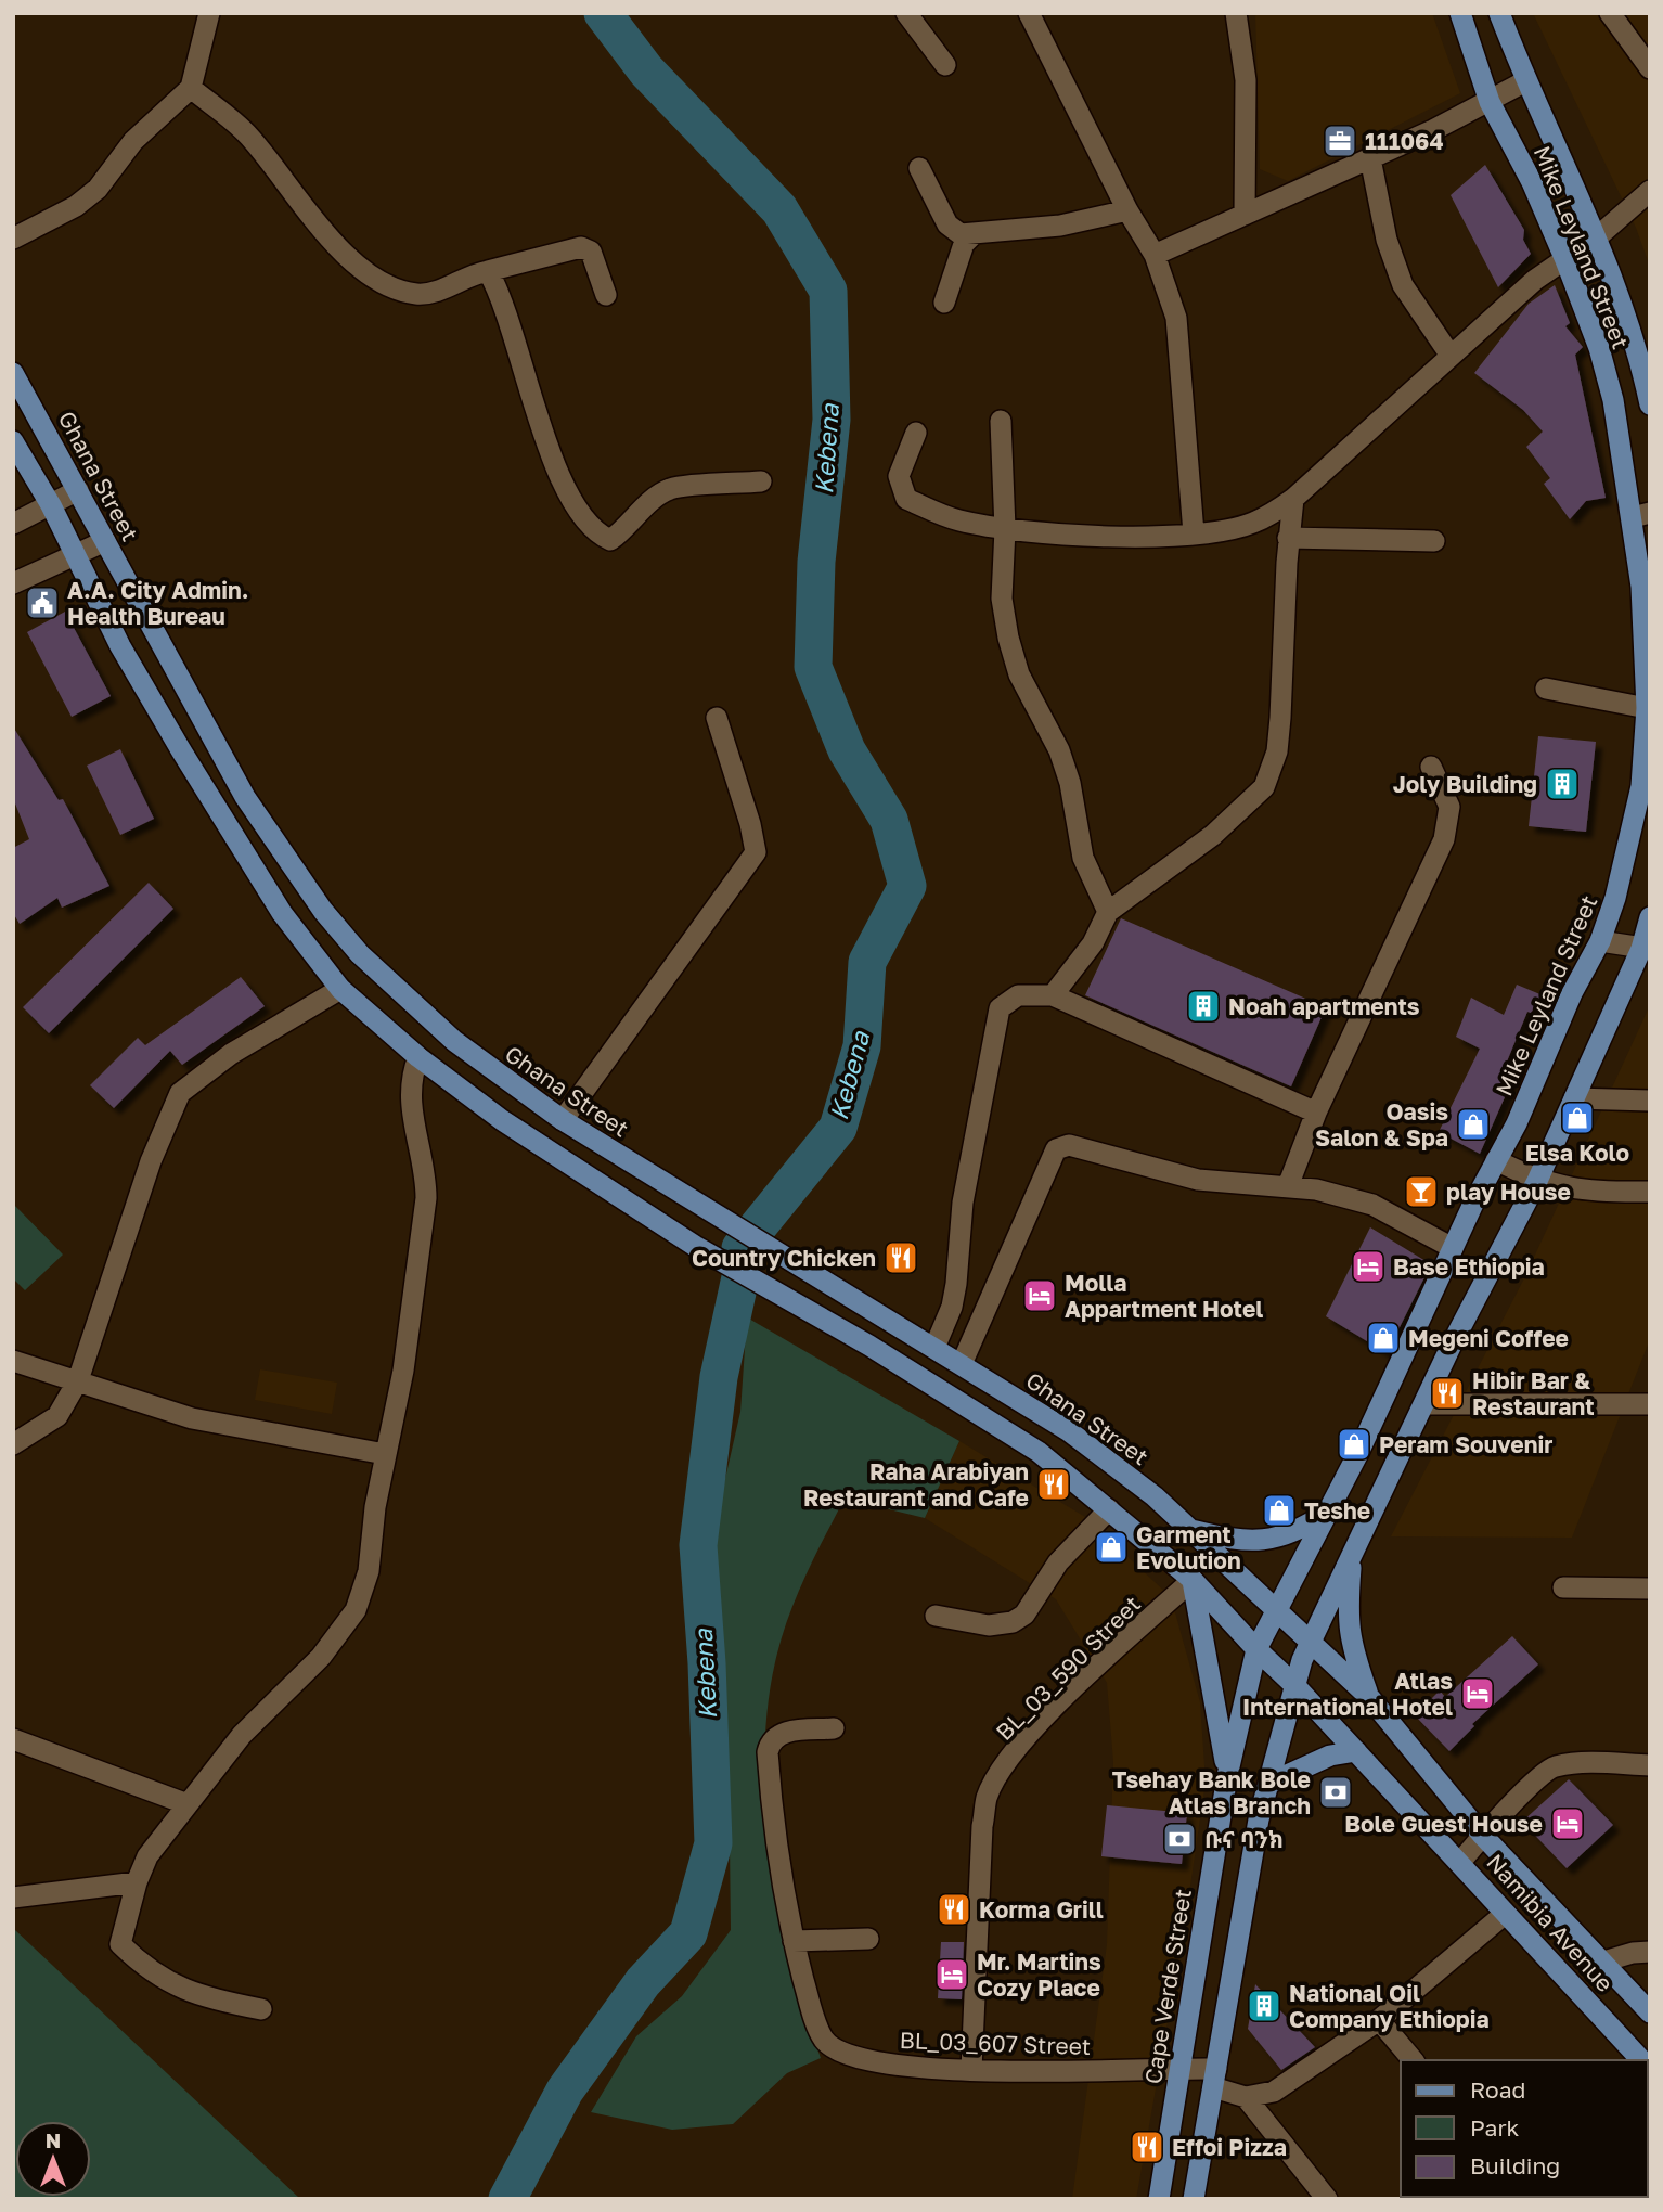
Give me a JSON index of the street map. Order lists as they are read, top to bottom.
{
  "streets": {
    "main road": [
      "Mike Leyland Street",
      "Ghana Street",
      "Namibia Avenue",
      "Cape Verde Street"
    ],
    "street": ["BL_03_590 Street", "BL_03_607 Street"]
  },
  "crossings": [
    ["Mike Leyland Street", "Ghana Street"],
    ["Mike Leyland Street", "Cape Verde Street"],
    ["Ghana Street", "Namibia Avenue"],
    ["BL_03_590 Street", "BL_03_607 Street"],
    ["Cape Verde Street", "BL_03_607 Street"]
  ],
  "water": ["Kebena"],
  "places": {
    "office": ["111064"],
    "public building": ["A.A. City Admin. Health Bureau"],
    "building": ["Joly Building", "Noah apartments", "National Oil Company Ethiopia"],
    "shop": [
      "Elsa Kolo",
      "Oasis Salon & Spa",
      "Megeni Coffee",
      "Peram Souvenir",
      "Teshe",
      "Garment Evolution"
    ],
    "bar": ["play House"],
    "restaurant": [
      "Country Chicken",
      "Hibir Bar & Restaurant",
      "Raha Arabiyan Restaurant and Cafe",
      "Korma Grill",
      "Effoi Pizza"
    ],
    "hotel": [
      "Base Ethiopia",
      "Molla Appartment Hotel",
      "Atlas International Hotel",
      "Bole Guest House",
      "Mr. Martins Cozy Place"
    ],
    "bank": ["Tsehay Bank Bole Atlas Branch", "ቡና ባንክ"]
  },
  "legend": ["Road", "Park", "Building"],
  "north": "top"
}
